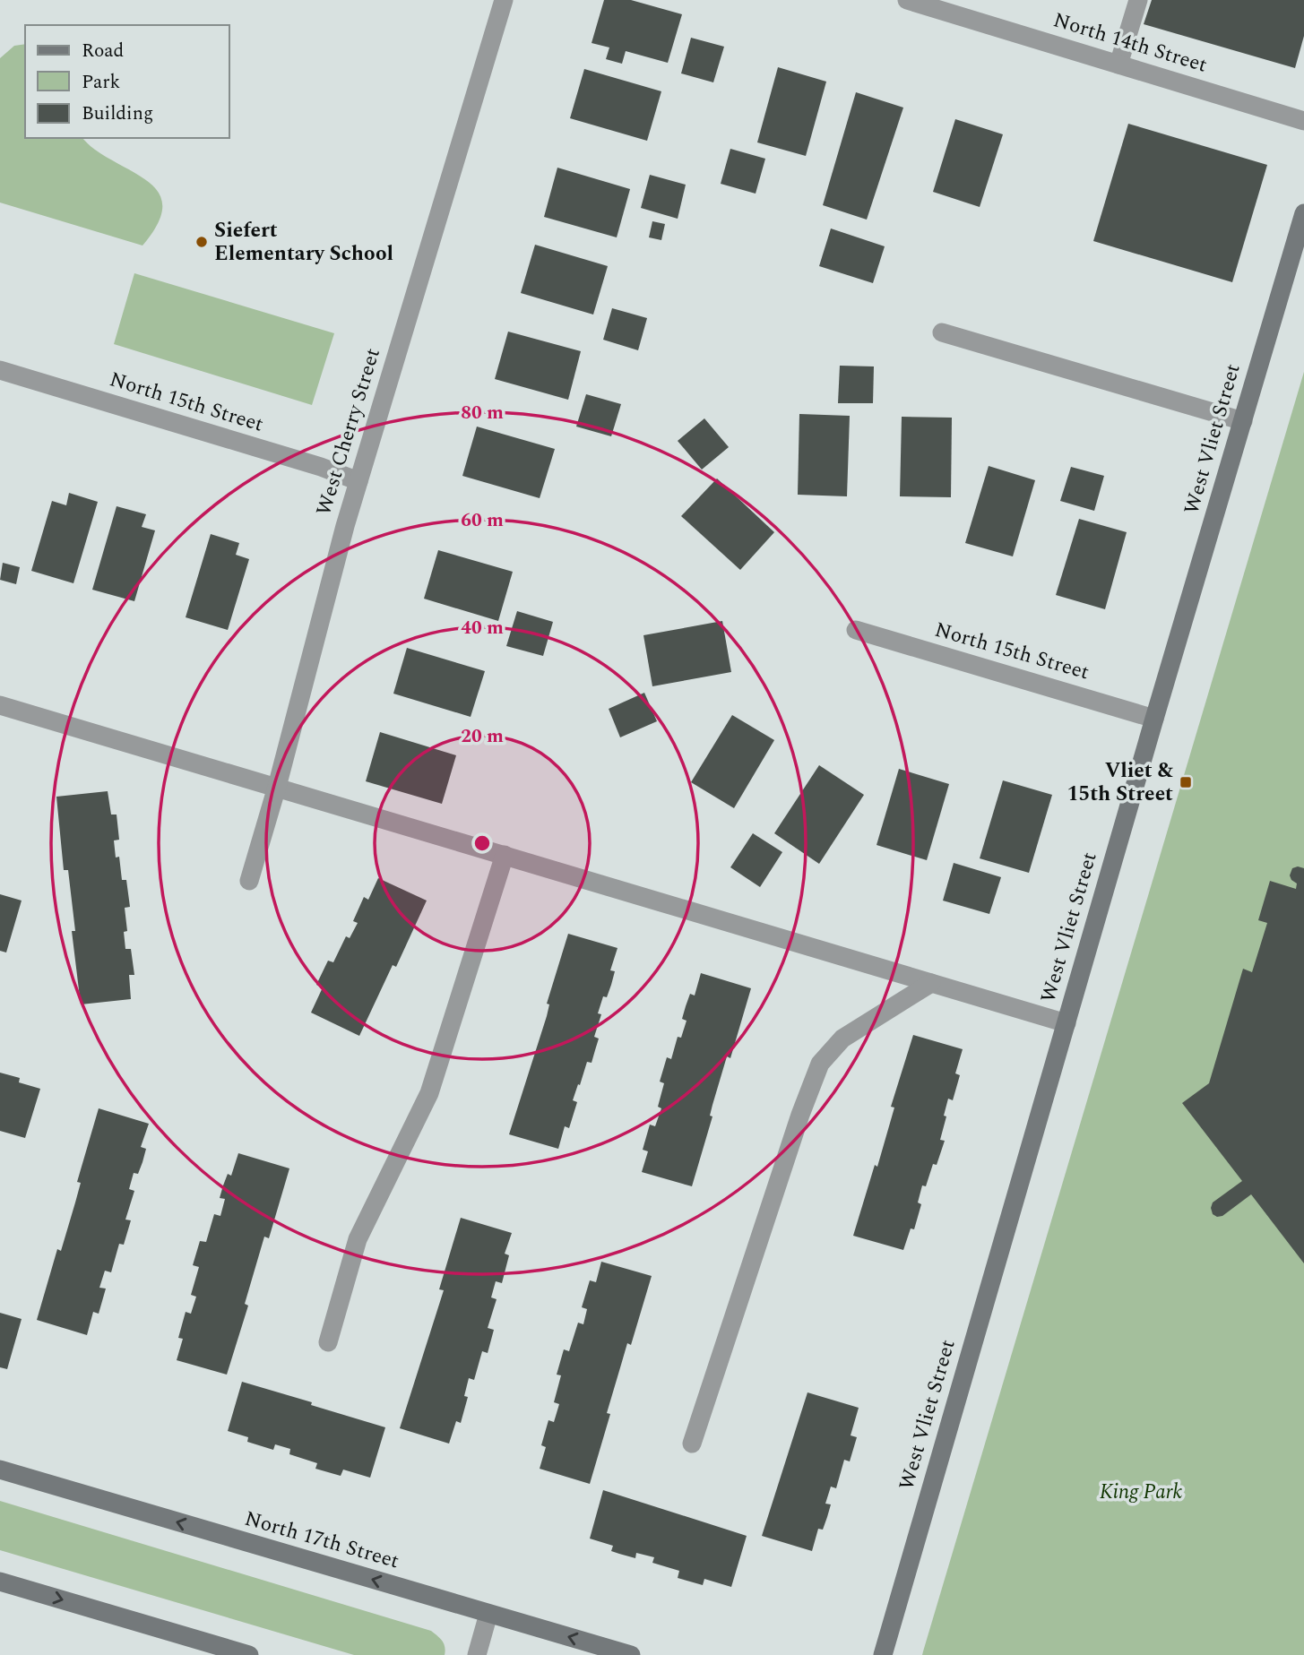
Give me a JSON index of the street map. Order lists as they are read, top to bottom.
{
  "streets": {
    "street": [
      "North 14th Street",
      "North 15th Street",
      "West Cherry Street",
      "West Vliet Street",
      "North 17th Street"
    ]
  },
  "crossings": [
    ["North 15th Street", "West Cherry Street"],
    ["North 15th Street", "West Vliet Street"]
  ],
  "parks": ["King Park"],
  "places": {
    "other": ["Siefert Elementary School"],
    "transit": ["Vliet & 15th Street"]
  },
  "legend": ["Road", "Park", "Building"],
  "rings": [
    "80 m",
    "60 m",
    "40 m",
    "20 m"
  ]
}
